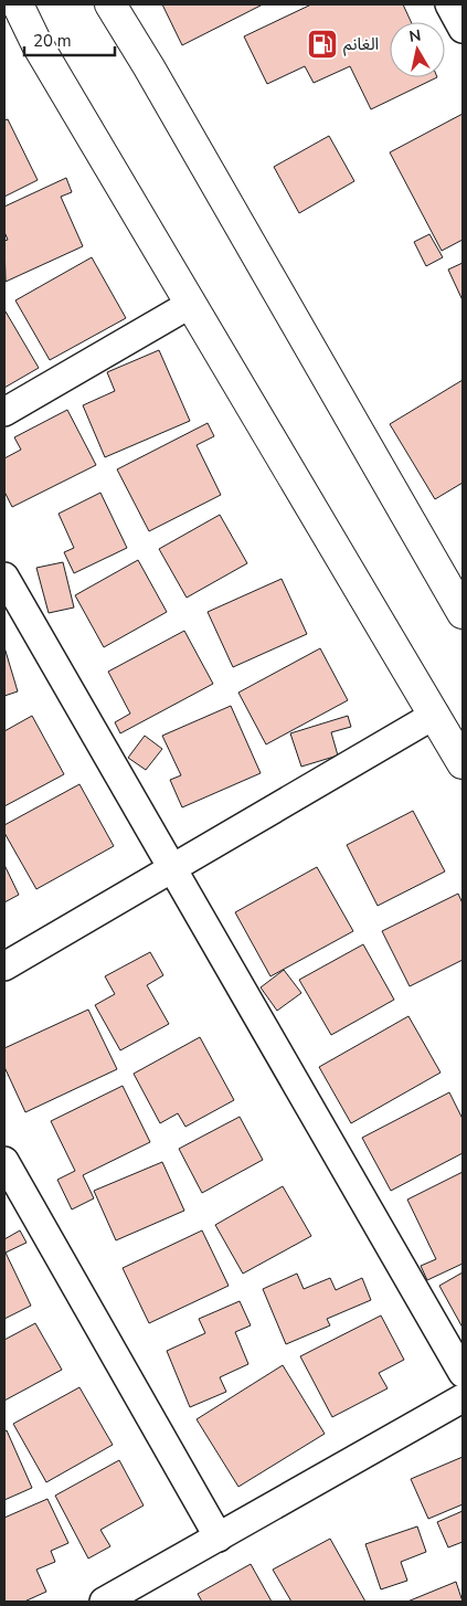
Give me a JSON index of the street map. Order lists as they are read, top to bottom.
{
  "places": {
    "fuel station": ["الغانم"]
  },
  "scale_bar": "20 m",
  "north": "top"
}
